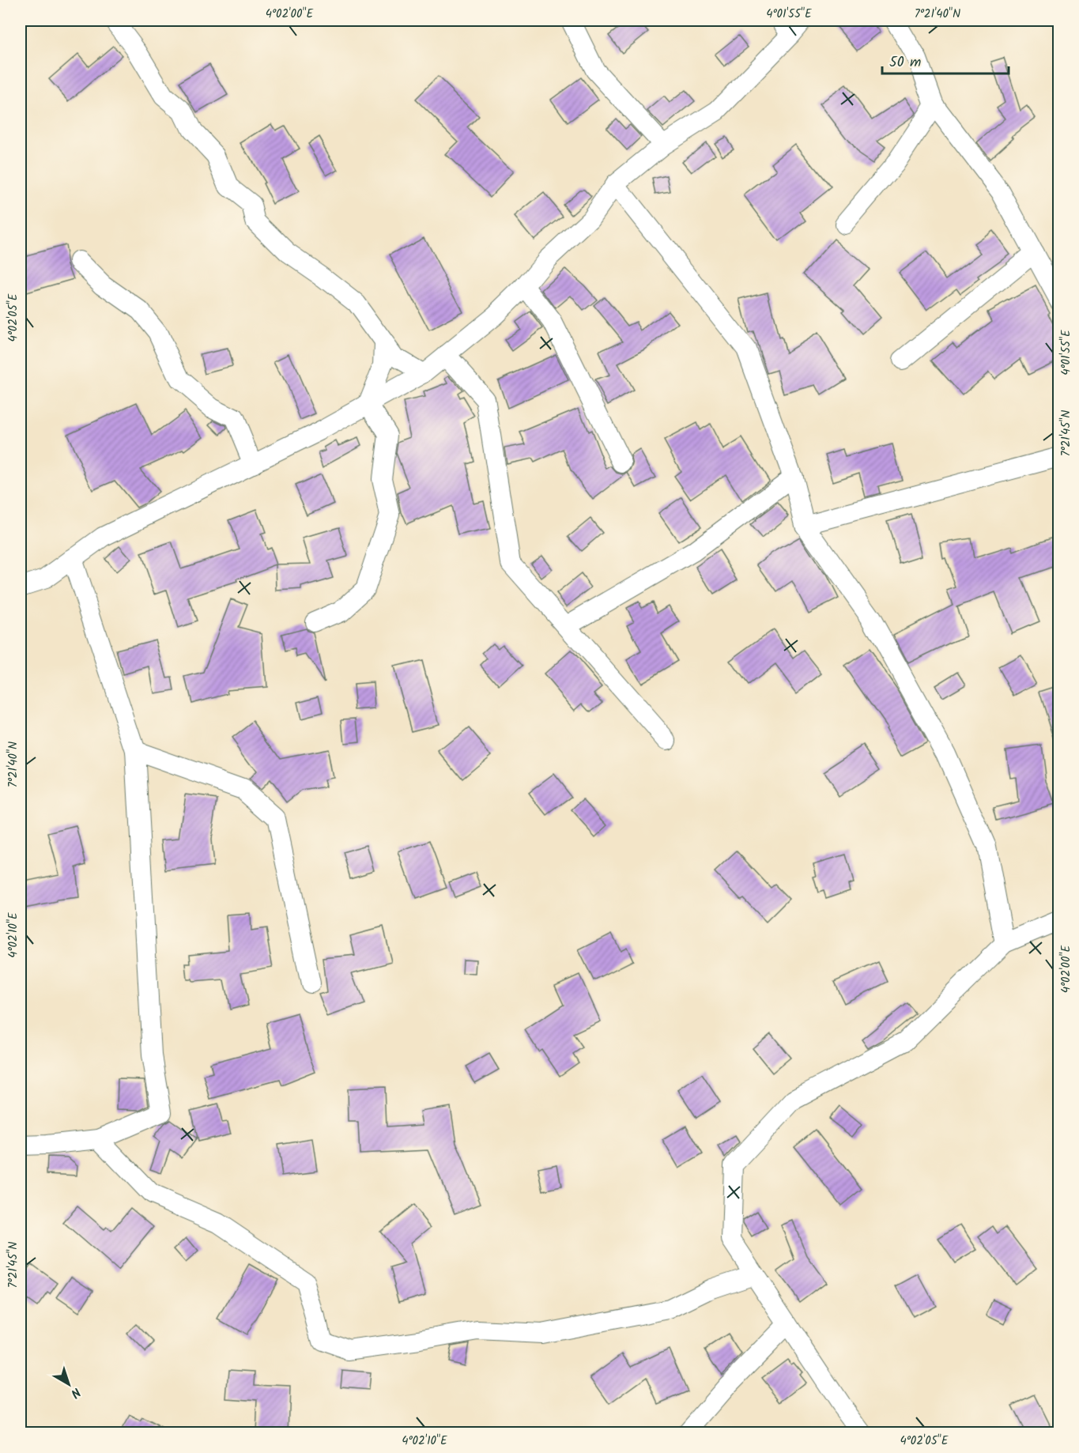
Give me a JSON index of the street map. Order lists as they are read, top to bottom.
{
  "scale_bar": "50 m",
  "north": "bottom right",
  "coordinates": [
    "4°02'00\"E",
    "4°01'55\"E",
    "7°21'40\"N",
    "4°02'05\"E",
    "7°21'45\"N",
    "4°02'10\"E"
  ]
}
